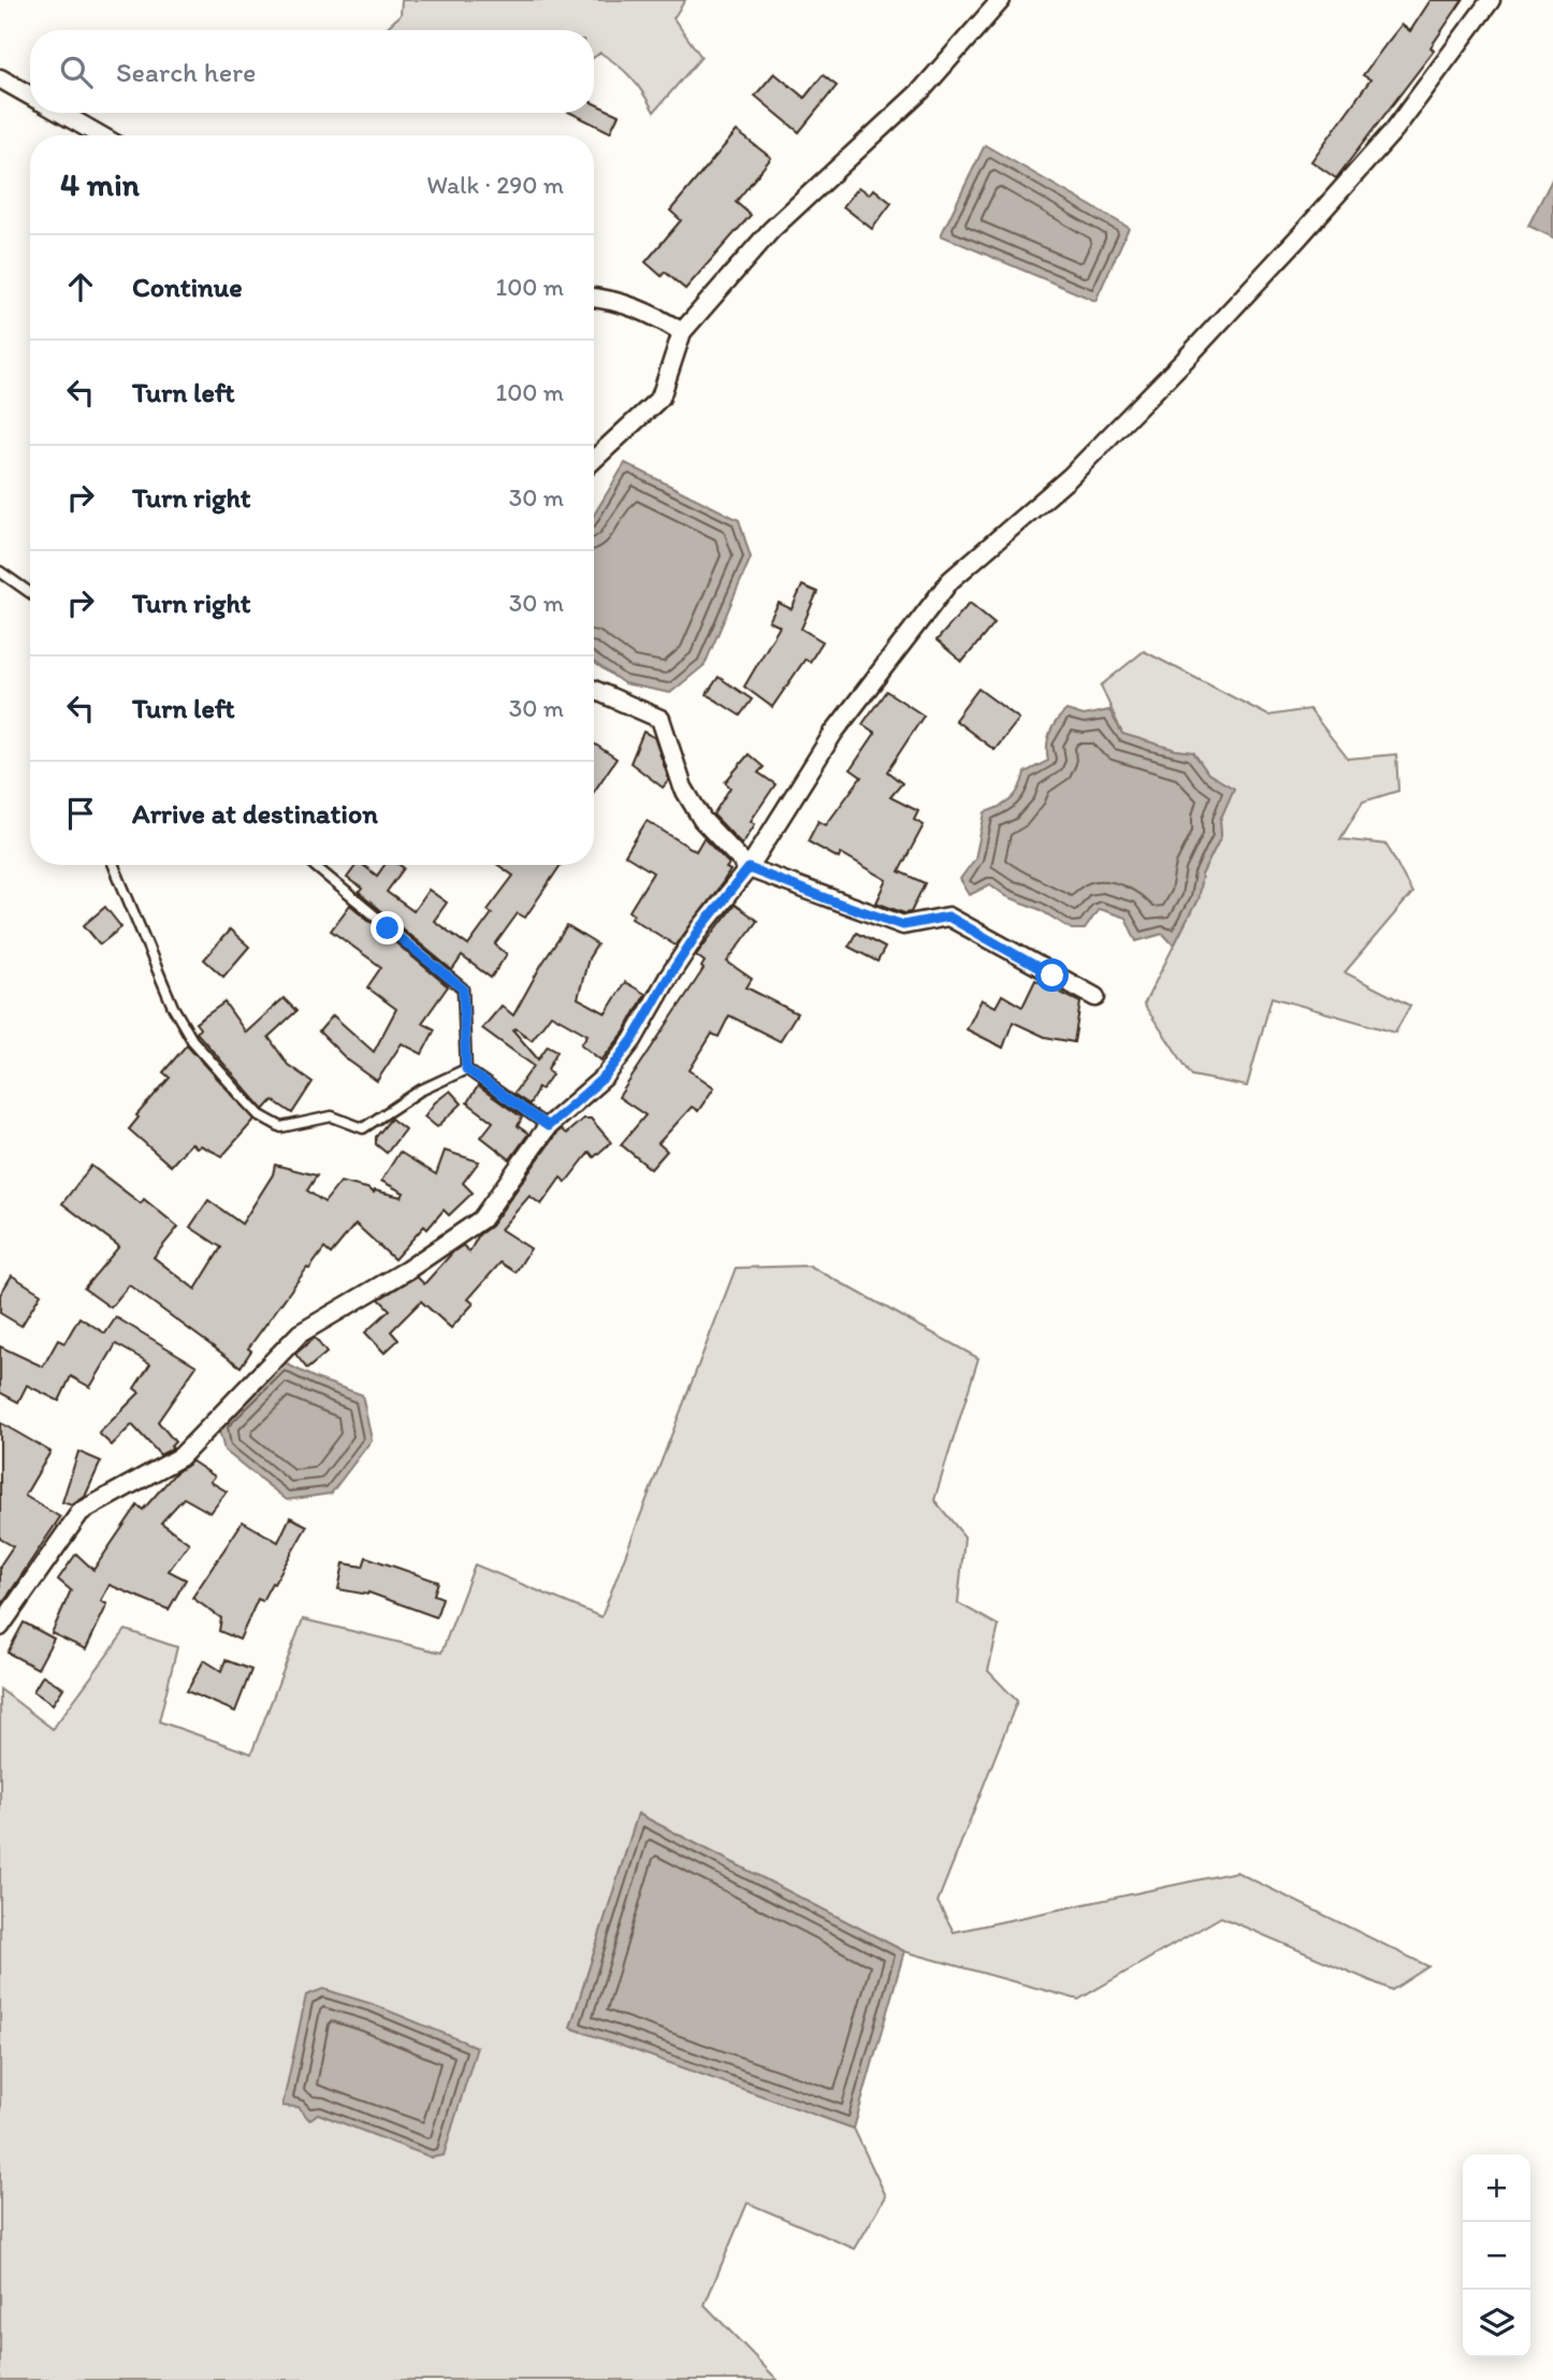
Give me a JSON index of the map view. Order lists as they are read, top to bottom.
{
  "page": {
    "search": "Search here",
    "heading": ["4 min", "Walk · 290 m"],
    "list": [
      ["Continue", "100 m"],
      ["Turn left", "100 m"],
      ["Turn right", "30 m"],
      ["Turn right", "30 m"],
      ["Turn left", "30 m"],
      "Arrive at destination"
    ],
    "map_buttons": ["+", "−"]
  }
}
